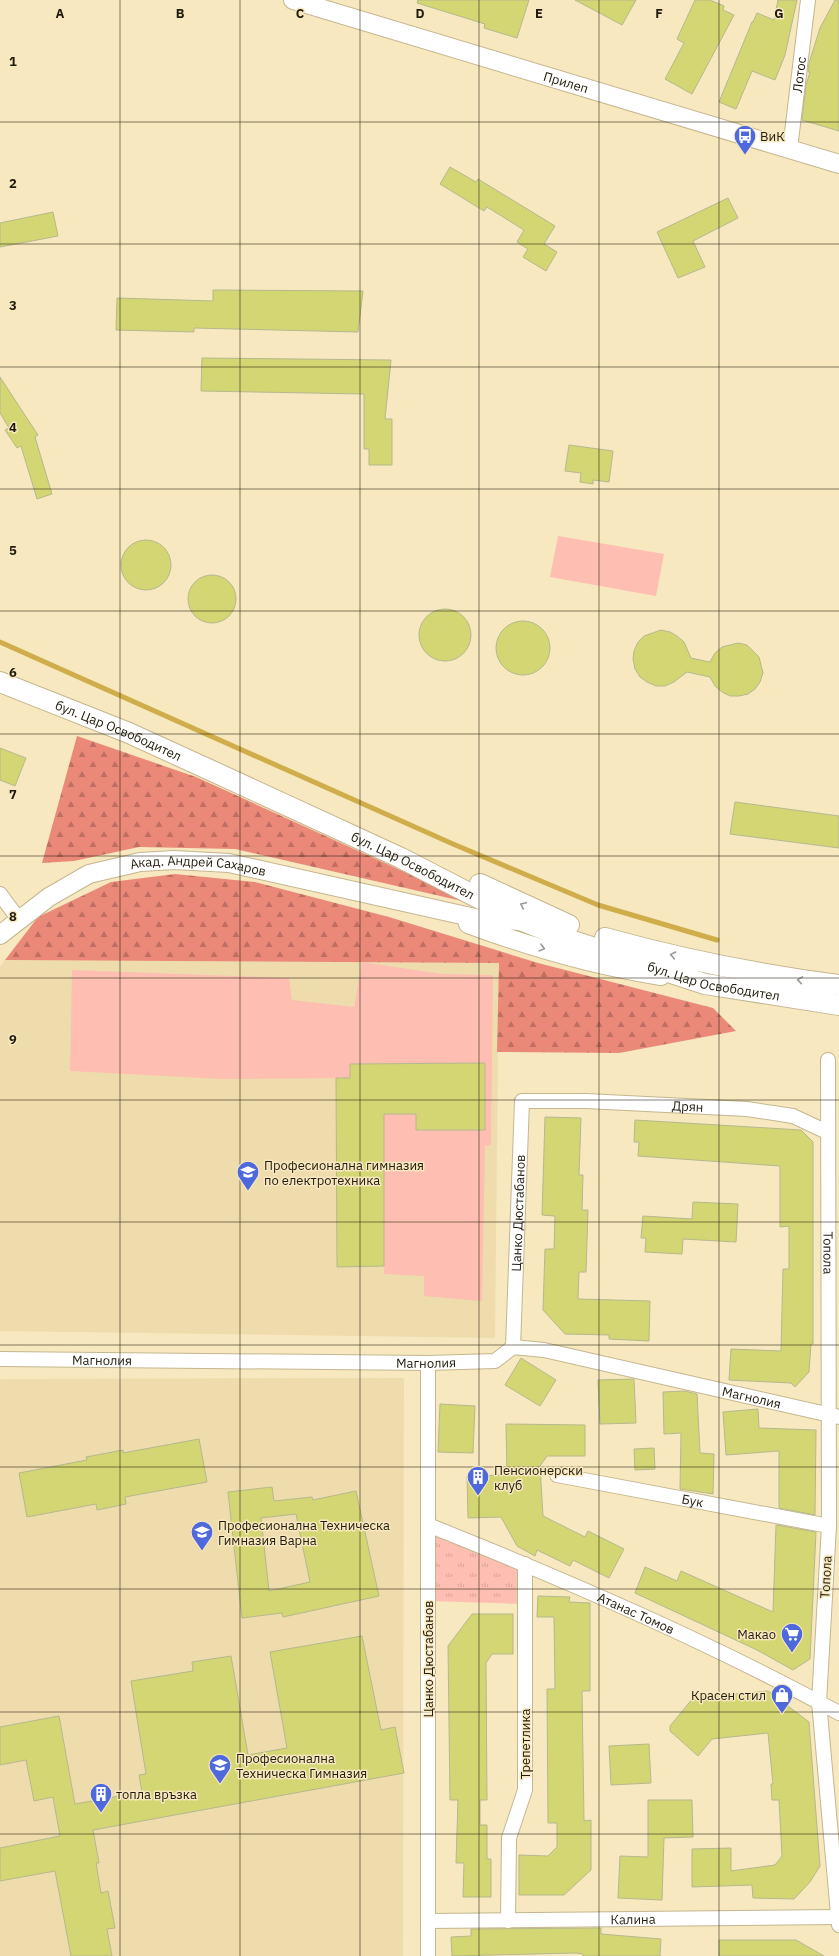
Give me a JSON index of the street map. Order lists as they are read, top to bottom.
{
  "streets": {
    "main road": ["бул. Цар Освободител"],
    "street": [
      "Лотос",
      "Прилеп",
      "Акад. Андрей Сахаров",
      "Дрян",
      "Цанко Дюстабанов",
      "Топола",
      "Магнолия",
      "Бук",
      "Атанас Томов",
      "Трепетлика",
      "Калина"
    ]
  },
  "crossings": [
    ["Лотос", "Прилеп"],
    ["Дрян", "Цанко Дюстабанов"],
    ["Дрян", "Топола"],
    ["Цанко Дюстабанов", "Магнолия"],
    ["Цанко Дюстабанов", "Атанас Томов"],
    ["Цанко Дюстабанов", "Калина"],
    ["Топола", "Магнолия"],
    ["Топола", "Бук"],
    ["Топола", "Атанас Томов"],
    ["Топола", "Калина"],
    ["Атанас Томов", "Трепетлика"],
    ["Трепетлика", "Калина"]
  ],
  "places": {
    "bus stop": ["ВиК"],
    "school or university": ["Професионална гимназия по електротехника", "Професионална Техническа Гимназия Варна", "Професионална Техническа Гимназия"],
    "building": ["Пенсионерски клуб", "топла връзка"],
    "supermarket": ["Макао"],
    "shop": ["Красен стил"]
  },
  "grid": {
    "columns": [
      "A",
      "B",
      "C",
      "D",
      "E",
      "F",
      "G"
    ],
    "rows": [
      "1",
      "2",
      "3",
      "4",
      "5",
      "6",
      "7",
      "8",
      "9"
    ]
  }
}
